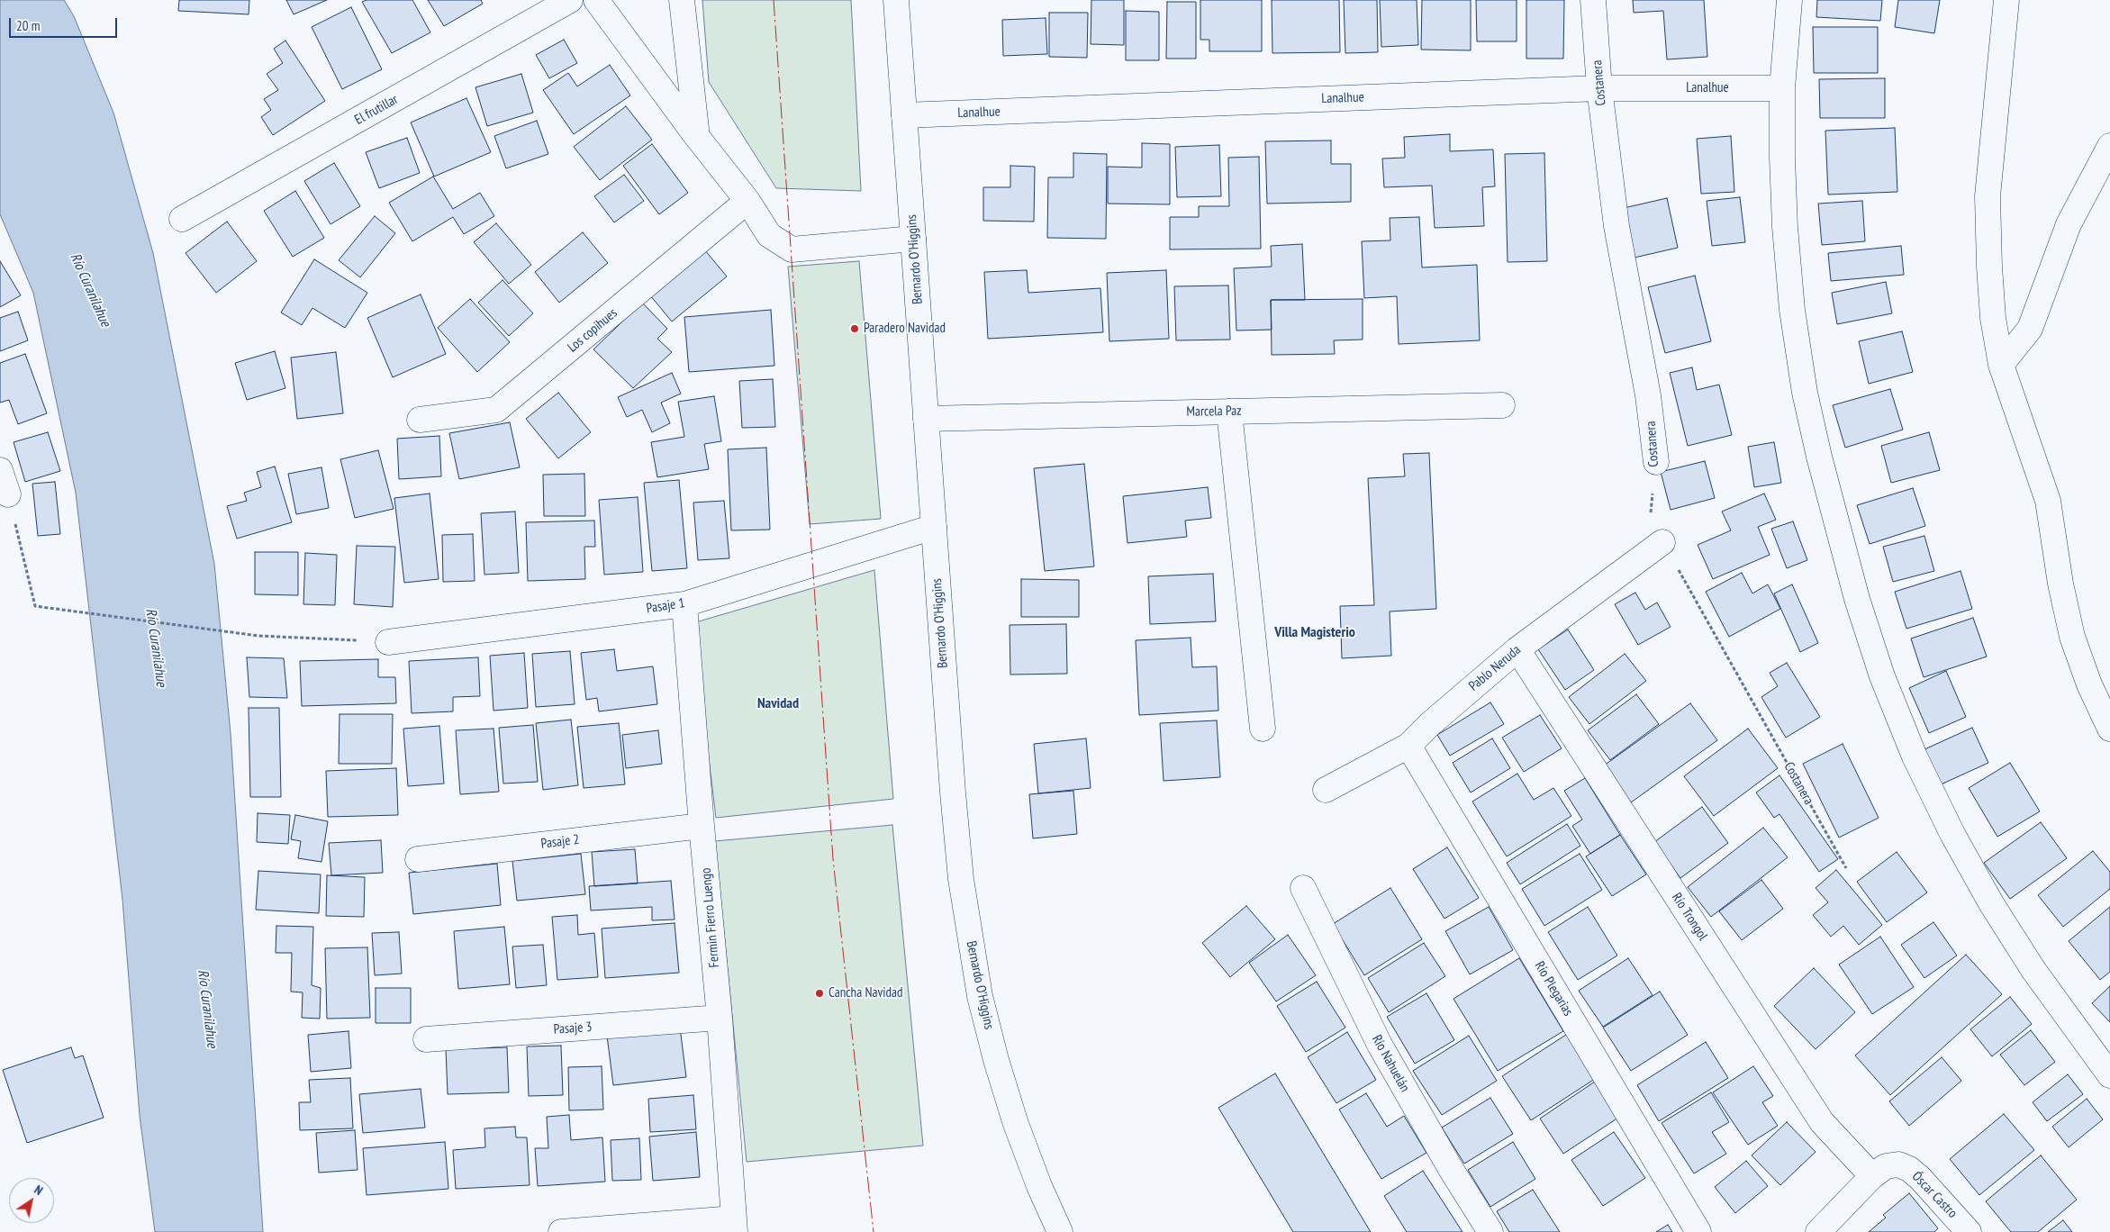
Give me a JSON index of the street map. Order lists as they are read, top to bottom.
{
  "streets": {
    "street": [
      "Costanera",
      "Lanalhue",
      "El frutillar",
      "Bernardo O'Higgins",
      "Los copihues",
      "Marcela Paz",
      "Pasaje 1",
      "Pablo Neruda",
      "Pasaje 2",
      "Río Trongol",
      "Fermin Fierro Luengo",
      "Río Plegarias",
      "Pasaje 3",
      "Río Nahuelán",
      "Óscar Castro"
    ]
  },
  "crossings": [
    ["Costanera", "Lanalhue"],
    ["Costanera", "Pablo Neruda"],
    ["Lanalhue", "Bernardo O'Higgins"],
    ["Bernardo O'Higgins", "Marcela Paz"],
    ["Bernardo O'Higgins", "Pasaje 1"],
    ["Pasaje 1", "Fermin Fierro Luengo"],
    ["Pablo Neruda", "Río Trongol"],
    ["Pablo Neruda", "Río Plegarias"],
    ["Pasaje 2", "Fermin Fierro Luengo"],
    ["Río Trongol", "Óscar Castro"],
    ["Fermin Fierro Luengo", "Pasaje 3"]
  ],
  "districts": ["Villa Magisterio", "Navidad"],
  "water": ["Río Curanilahue"],
  "places": ["Paradero Navidad", "Cancha Navidad"],
  "scale_bar": "20 m",
  "north": "top right"
}
